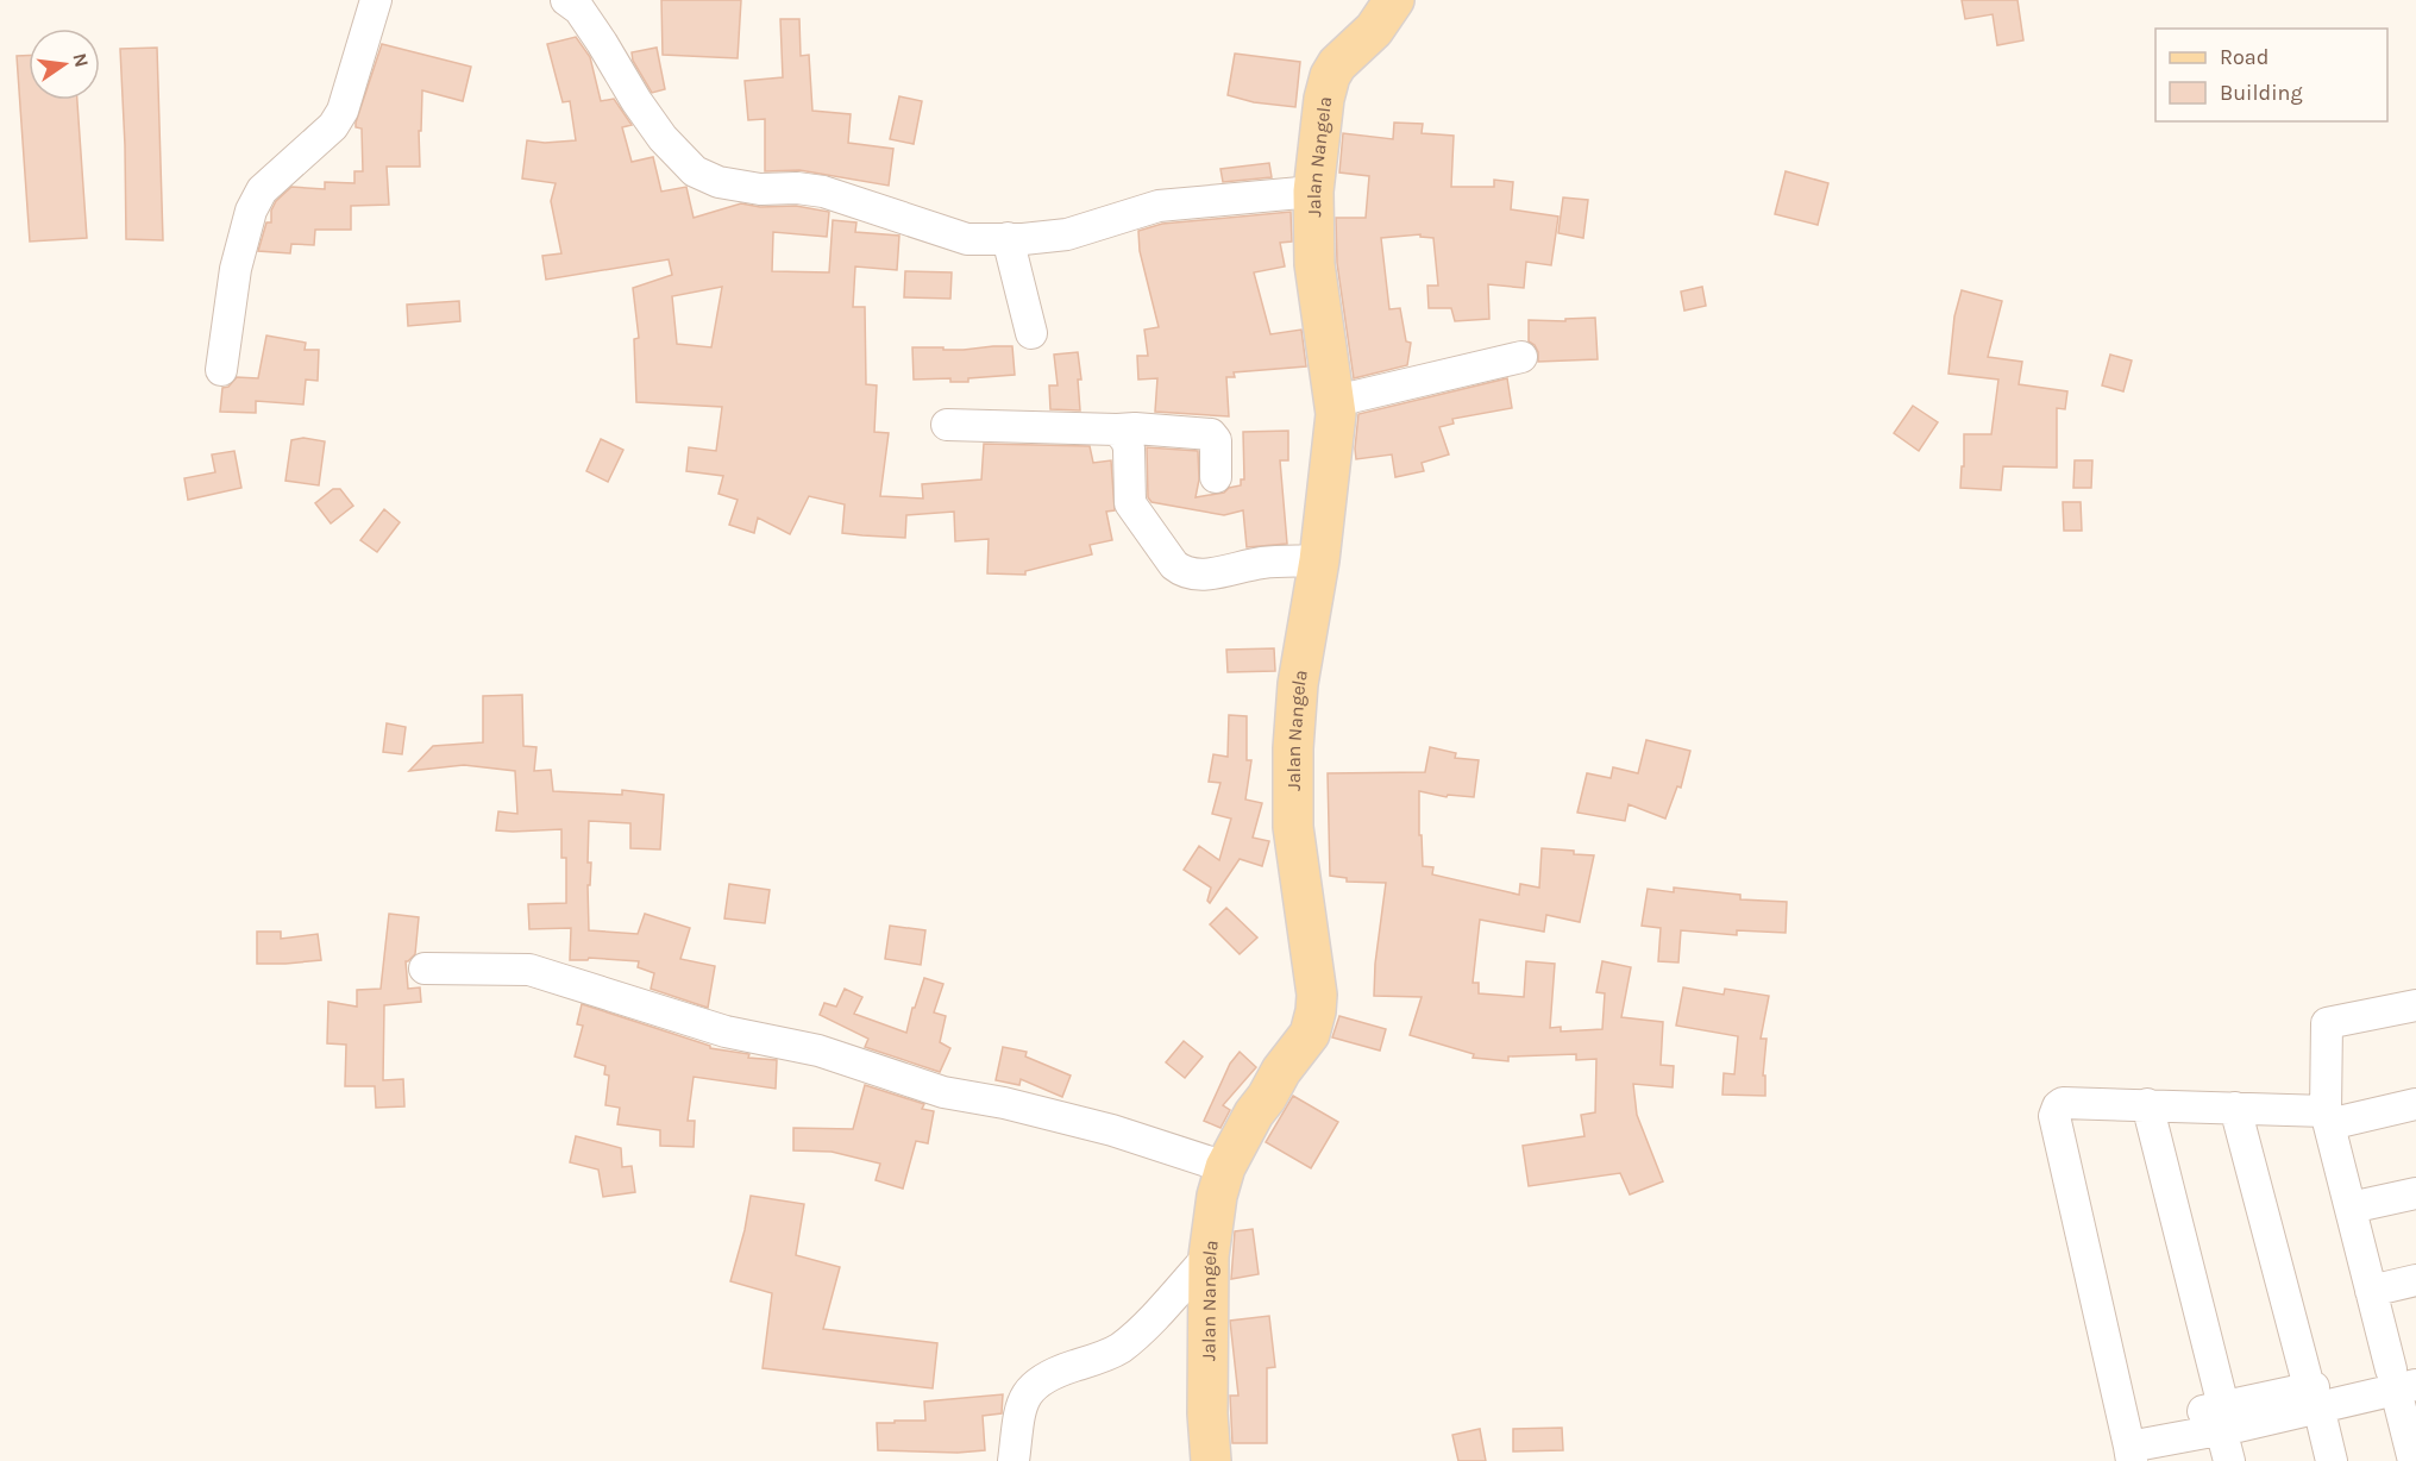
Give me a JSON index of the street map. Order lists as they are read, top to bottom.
{
  "streets": {
    "main road": ["Jalan Nangela"]
  },
  "legend": ["Road", "Building"],
  "north": "right"
}
